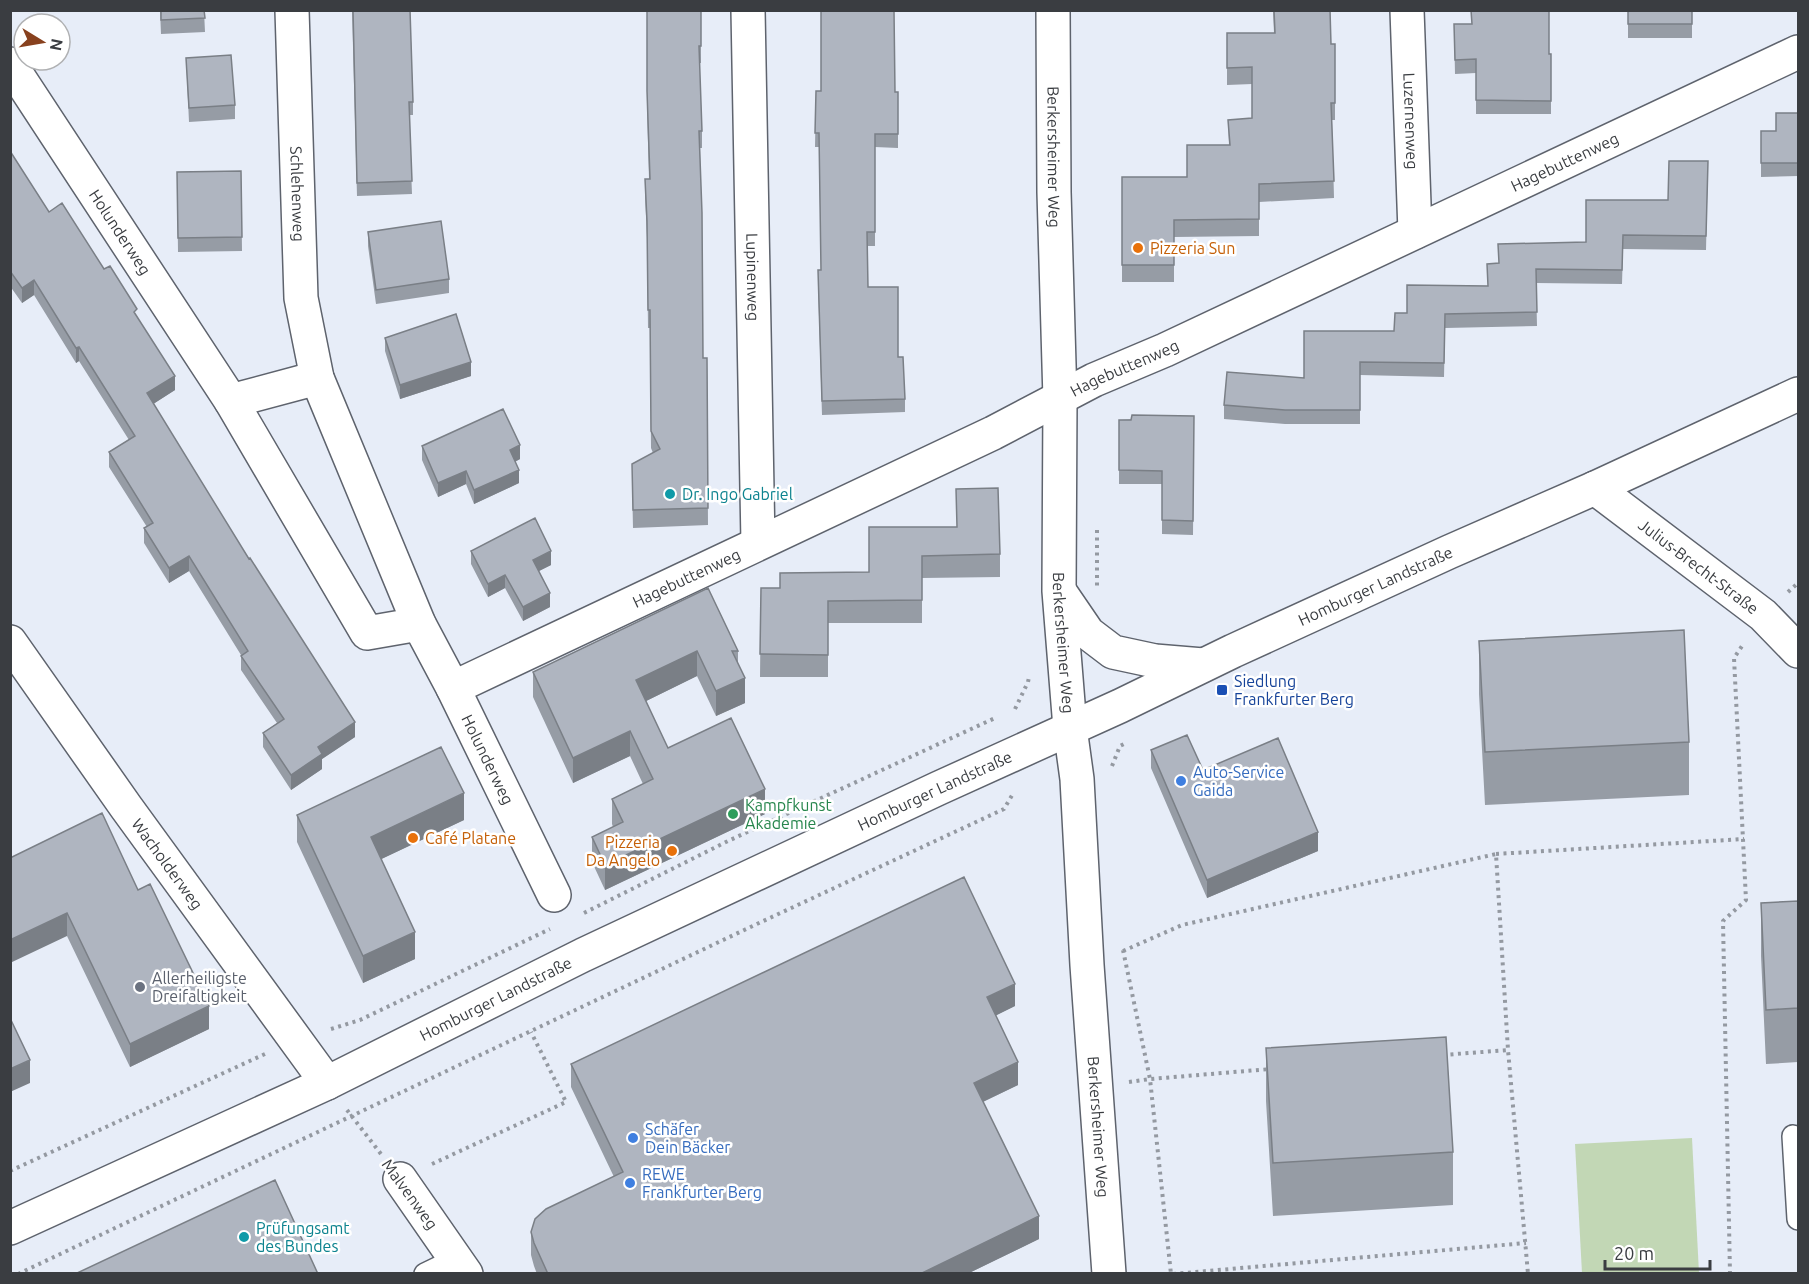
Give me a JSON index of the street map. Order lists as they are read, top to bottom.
{
  "streets": {
    "street": [
      "Luzernenweg",
      "Berkersheimer Weg",
      "Hagebuttenweg",
      "Schlehenweg",
      "Holunderweg",
      "Lupinenweg",
      "Julius-Brecht-Straße",
      "Homburger Landstraße",
      "Wacholderweg",
      "Malvenweg"
    ]
  },
  "crossings": [
    ["Luzernenweg", "Hagebuttenweg"],
    ["Berkersheimer Weg", "Hagebuttenweg"],
    ["Berkersheimer Weg", "Homburger Landstraße"],
    ["Hagebuttenweg", "Holunderweg"],
    ["Hagebuttenweg", "Lupinenweg"],
    ["Schlehenweg", "Holunderweg"],
    ["Julius-Brecht-Straße", "Homburger Landstraße"],
    ["Homburger Landstraße", "Wacholderweg"]
  ],
  "places": {
    "other": [
      "Pizzeria Sun",
      "Dr. Ingo Gabriel",
      "Auto-Service Gaida",
      "Kampfkunst Akademie",
      "Café Platane",
      "Pizzeria Da Angelo",
      "Allerheiligste Dreifaltigkeit",
      "Schäfer Dein Bäcker",
      "REWE Frankfurter Berg",
      "Prüfungsamt des Bundes"
    ],
    "transit": ["Siedlung Frankfurter Berg"]
  },
  "scale_bar": "20 m",
  "north": "right"
}
